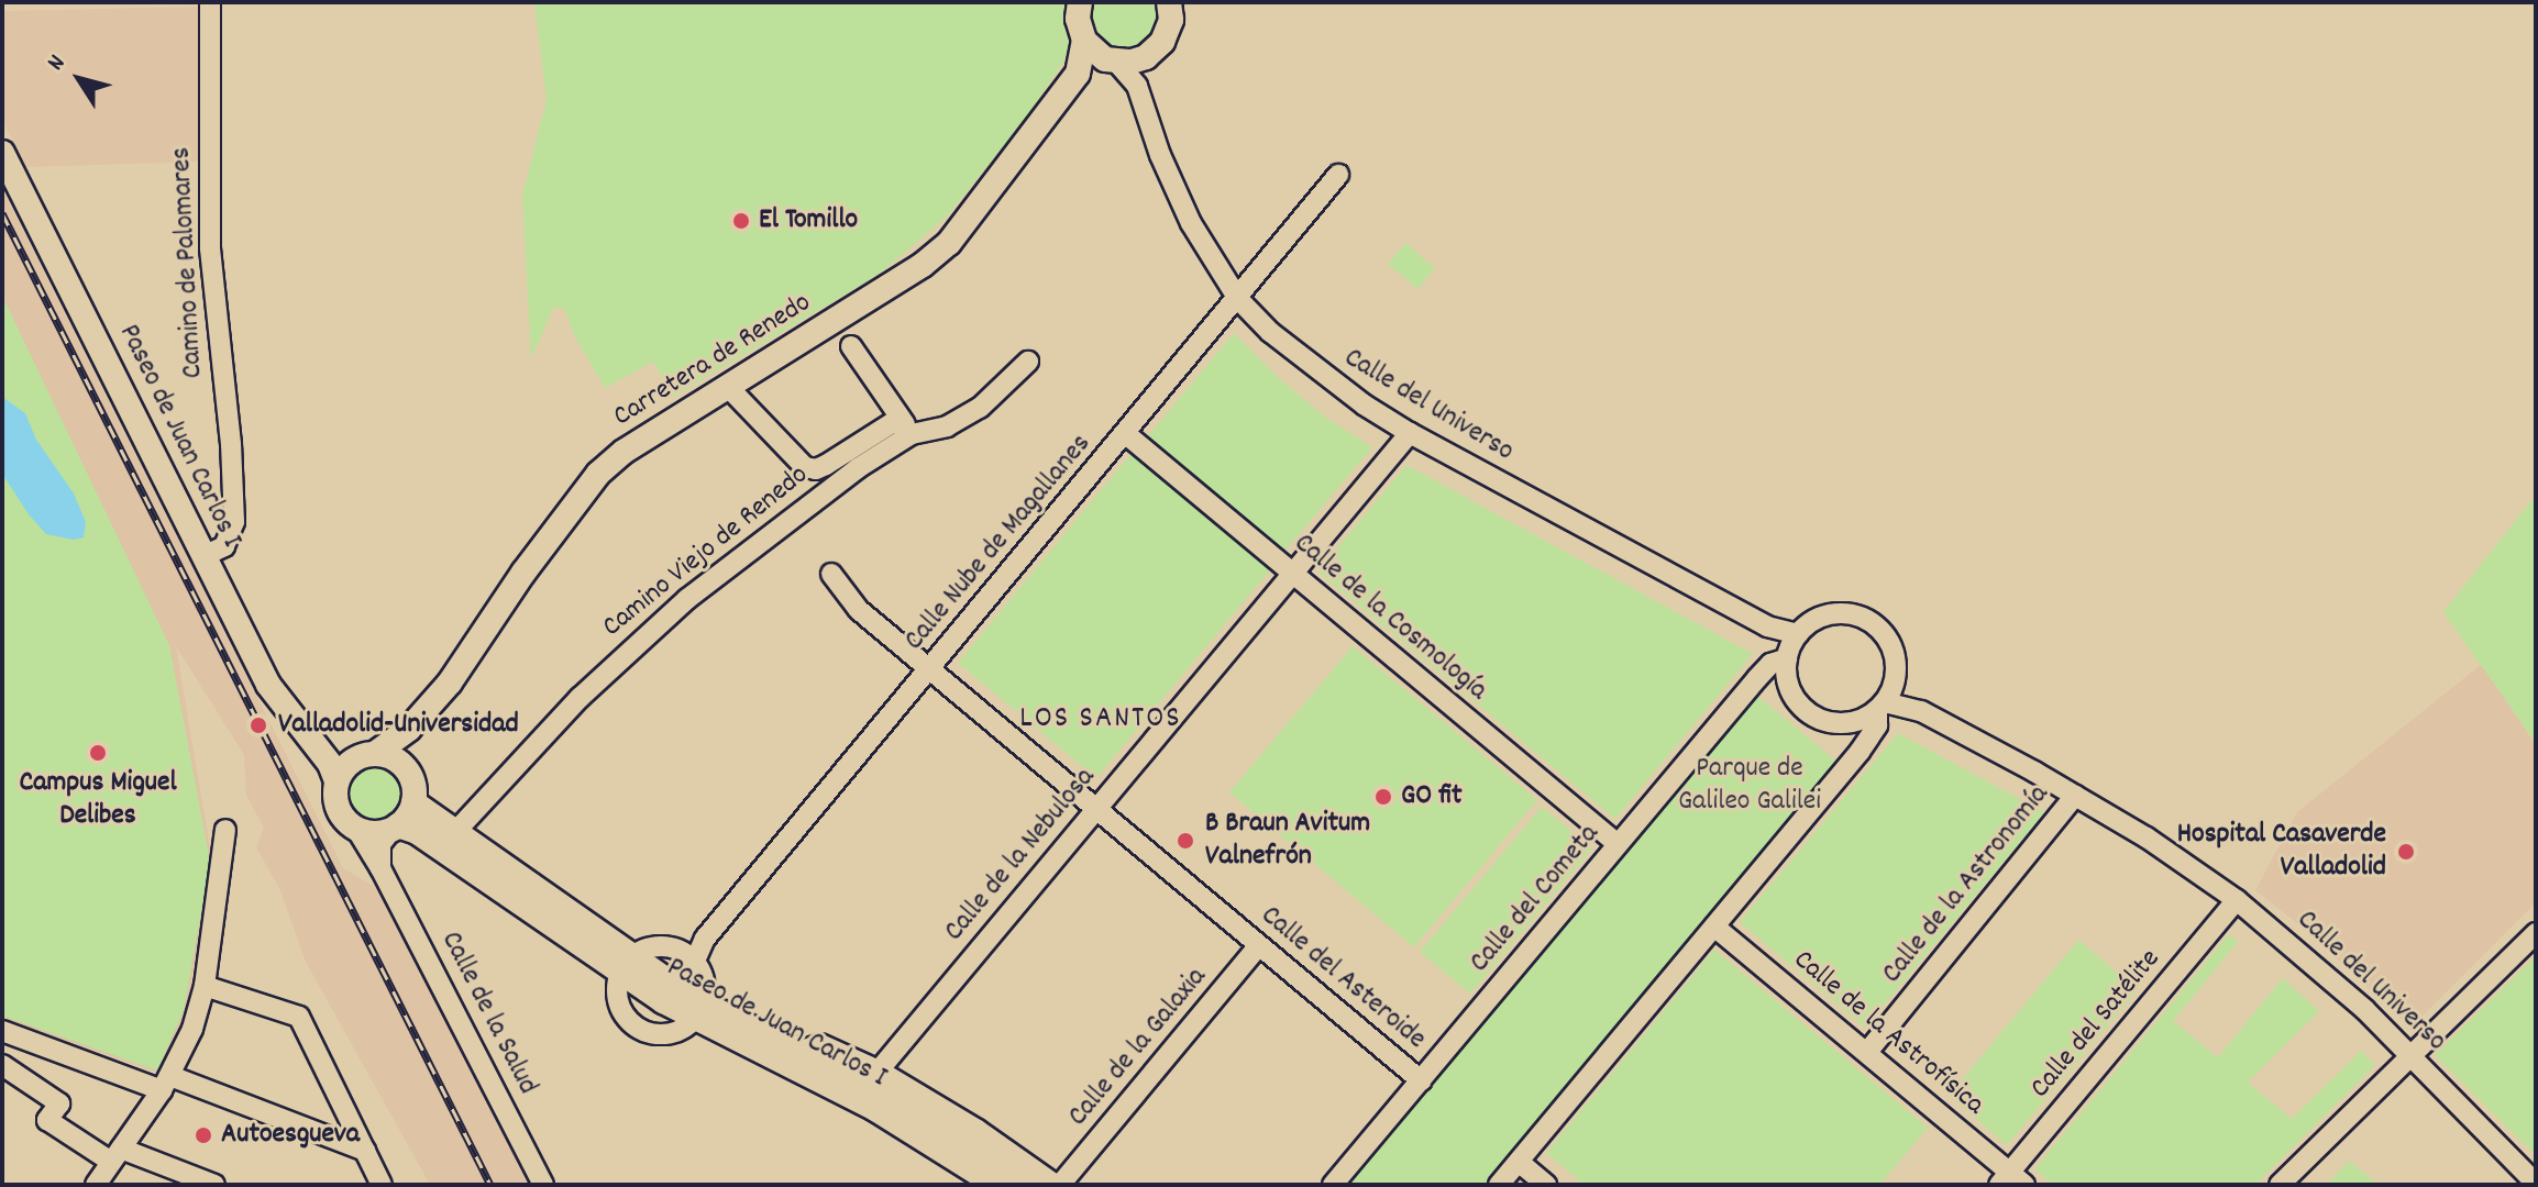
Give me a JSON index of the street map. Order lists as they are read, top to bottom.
{
  "streets": {
    "main road": ["Carretera de Renedo", "Paseo de Juan Carlos I"],
    "street": [
      "Camino de Palomares",
      "Calle del Universo",
      "Calle Nube de Magallanes",
      "Camino Viejo de Renedo",
      "Calle de la Cosmología",
      "Calle de la Nebulosa",
      "Calle de la Astronomía",
      "Calle del Cometa",
      "Calle del Asteroide",
      "Calle de la Salud",
      "Calle del Satélite",
      "Calle de la Astrofísica",
      "Calle de la Galaxia"
    ]
  },
  "crossings": [
    ["Camino de Palomares", "Paseo de Juan Carlos I"],
    ["Carretera de Renedo", "Calle del Universo"],
    ["Carretera de Renedo", "Paseo de Juan Carlos I"],
    ["Carretera de Renedo", "Calle de la Salud"],
    ["Calle del Universo", "Calle Nube de Magallanes"],
    ["Calle del Universo", "Calle de la Nebulosa"],
    ["Calle del Universo", "Calle de la Astronomía"],
    ["Calle del Universo", "Calle del Cometa"],
    ["Calle del Universo", "Calle del Satélite"],
    ["Paseo de Juan Carlos I", "Camino Viejo de Renedo"],
    ["Paseo de Juan Carlos I", "Calle de la Nebulosa"],
    ["Paseo de Juan Carlos I", "Calle de la Salud"],
    ["Paseo de Juan Carlos I", "Calle de la Galaxia"],
    ["Calle Nube de Magallanes", "Calle de la Cosmología"],
    ["Calle Nube de Magallanes", "Calle del Asteroide"],
    ["Calle de la Cosmología", "Calle de la Nebulosa"],
    ["Calle de la Cosmología", "Calle del Cometa"],
    ["Calle de la Nebulosa", "Calle del Asteroide"],
    ["Calle de la Astronomía", "Calle de la Astrofísica"],
    ["Calle del Cometa", "Calle del Asteroide"],
    ["Calle del Asteroide", "Calle de la Galaxia"],
    ["Calle del Satélite", "Calle de la Astrofísica"]
  ],
  "districts": ["LOS SANTOS"],
  "parks": ["Parque de Galileo Galilei"],
  "places": [
    "El Tomillo",
    "Valladolid-Universidad",
    "Campus Miguel Delibes",
    "GO fit",
    "B Braun Avitum Valnefrón",
    "Hospital Casaverde Valladolid",
    "Autoesgueva"
  ],
  "north": "top left"
}
